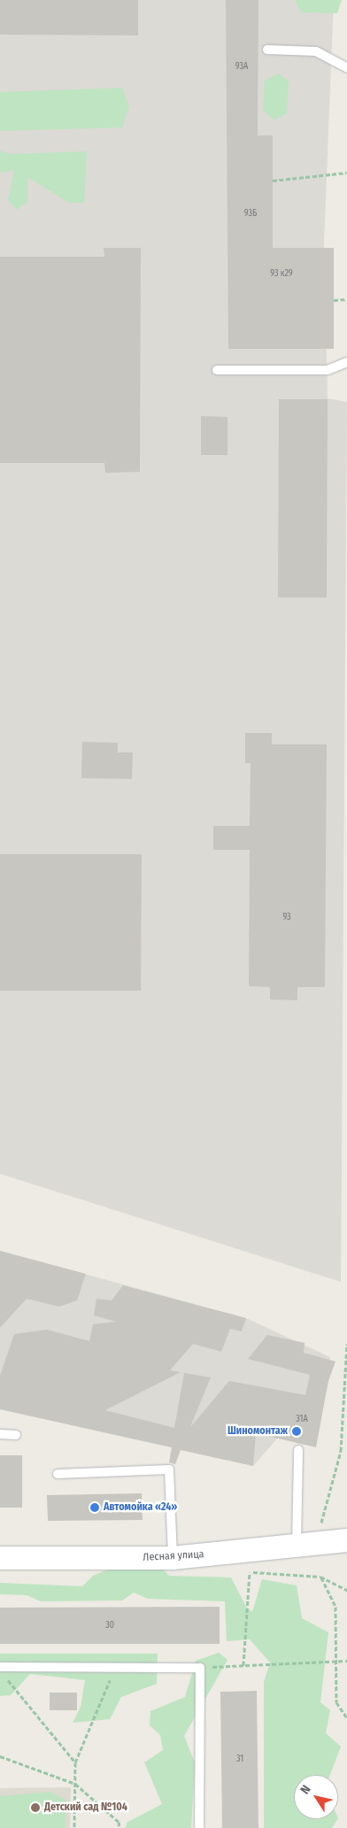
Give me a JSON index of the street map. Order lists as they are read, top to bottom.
{
  "streets": {
    "main road": ["Лесная улица"]
  },
  "places": ["Шиномонтаж", "Автомойка «24»", "Детский сад №104"],
  "house_numbers": [
    "93А",
    "93Б",
    "93 к29",
    "93",
    "31А",
    "30",
    "31"
  ],
  "north": "top left"
}
